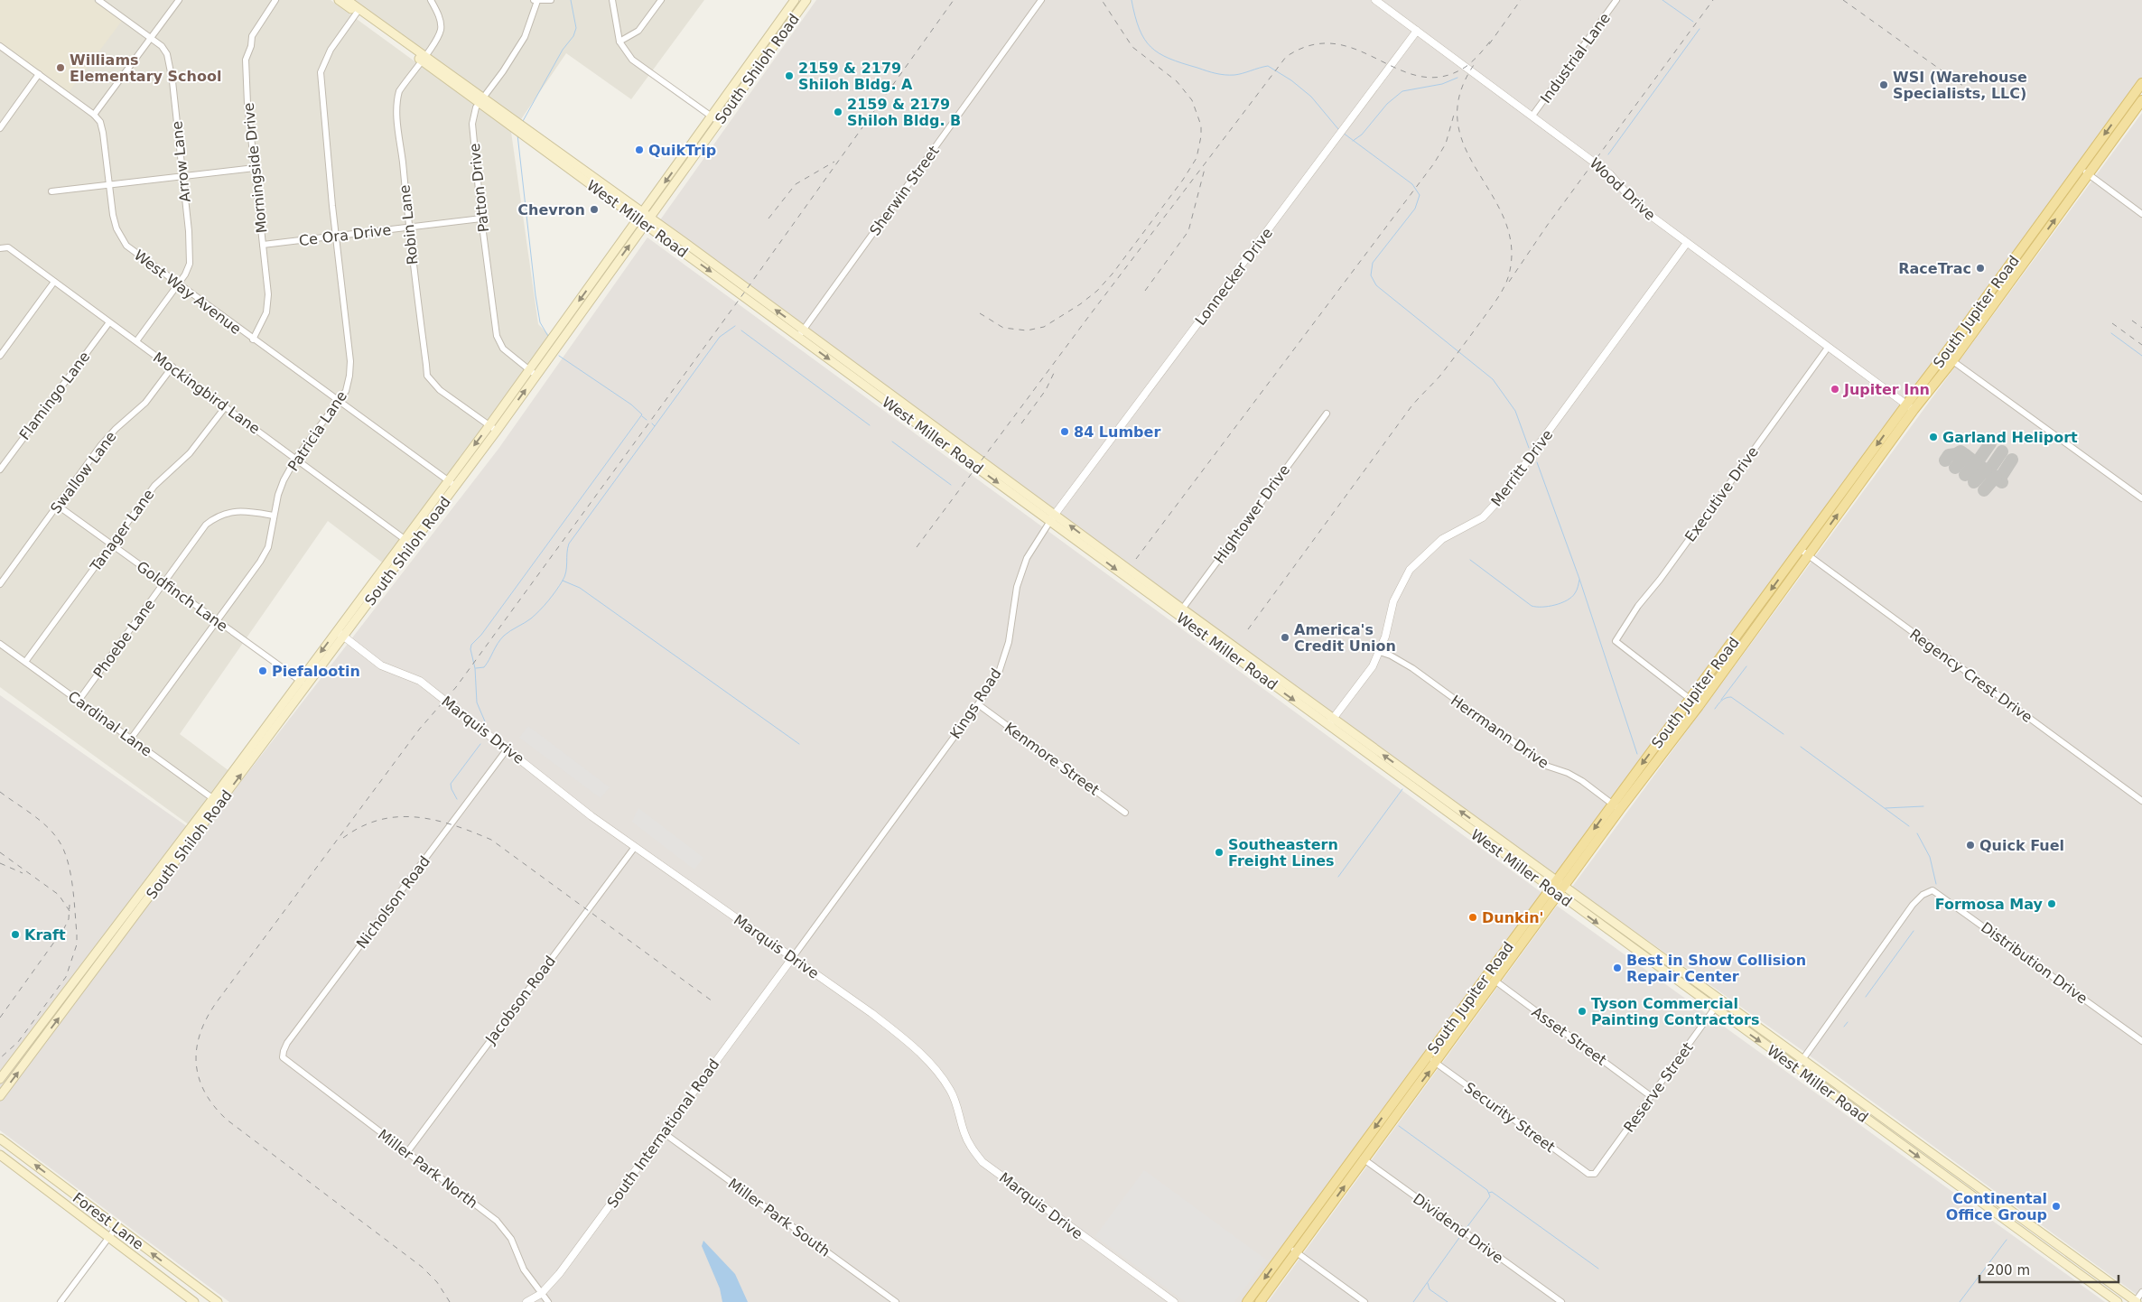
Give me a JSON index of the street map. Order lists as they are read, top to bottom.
{
  "streets": {
    "main road": [
      "South Shiloh Road",
      "West Miller Road",
      "South Jupiter Road",
      "Forest Lane"
    ],
    "street": [
      "Industrial Lane",
      "Arrow Lane",
      "Morningside Drive",
      "Patton Drive",
      "Wood Drive",
      "Sherwin Street",
      "Robin Lane",
      "Ce Ora Drive",
      "Lonnecker Drive",
      "West Way Avenue",
      "Mockingbird Lane",
      "Flamingo Lane",
      "Patricia Lane",
      "Merritt Drive",
      "Swallow Lane",
      "Executive Drive",
      "Hightower Drive",
      "Tanager Lane",
      "Goldfinch Lane",
      "Phoebe Lane",
      "Regency Crest Drive",
      "Kings Road",
      "Cardinal Lane",
      "Marquis Drive",
      "Herrmann Drive",
      "Kenmore Street",
      "Nicholson Road",
      "Distribution Drive",
      "Jacobson Road",
      "Asset Street",
      "Reserve Street",
      "Security Street",
      "South International Road",
      "Miller Park North",
      "Miller Park South",
      "Dividend Drive"
    ]
  },
  "crossings": [
    ["Industrial Lane", "Wood Drive"],
    ["South Shiloh Road", "Patton Drive"],
    ["South Shiloh Road", "West Miller Road"],
    ["South Shiloh Road", "Robin Lane"],
    ["South Shiloh Road", "West Way Avenue"],
    ["South Shiloh Road", "Mockingbird Lane"],
    ["South Shiloh Road", "Goldfinch Lane"],
    ["South Shiloh Road", "Cardinal Lane"],
    ["South Shiloh Road", "Marquis Drive"],
    ["Arrow Lane", "West Way Avenue"],
    ["Arrow Lane", "Mockingbird Lane"],
    ["Morningside Drive", "Ce Ora Drive"],
    ["Morningside Drive", "West Way Avenue"],
    ["Patton Drive", "West Miller Road"],
    ["Patton Drive", "Ce Ora Drive"],
    ["Wood Drive", "Lonnecker Drive"],
    ["Wood Drive", "South Jupiter Road"],
    ["Wood Drive", "Merritt Drive"],
    ["Wood Drive", "Executive Drive"],
    ["Sherwin Street", "West Miller Road"],
    ["West Miller Road", "Robin Lane"],
    ["West Miller Road", "Lonnecker Drive"],
    ["West Miller Road", "South Jupiter Road"],
    ["West Miller Road", "Patricia Lane"],
    ["West Miller Road", "Merritt Drive"],
    ["West Miller Road", "Hightower Drive"],
    ["West Miller Road", "Kings Road"],
    ["West Miller Road", "Distribution Drive"],
    ["West Miller Road", "Reserve Street"],
    ["Robin Lane", "Ce Ora Drive"],
    ["Ce Ora Drive", "Patricia Lane"],
    ["Lonnecker Drive", "Kings Road"],
    ["West Way Avenue", "Patricia Lane"],
    ["South Jupiter Road", "Executive Drive"],
    ["South Jupiter Road", "Regency Crest Drive"],
    ["South Jupiter Road", "Herrmann Drive"],
    ["South Jupiter Road", "Asset Street"],
    ["South Jupiter Road", "Security Street"],
    ["South Jupiter Road", "Dividend Drive"],
    ["Mockingbird Lane", "Flamingo Lane"],
    ["Mockingbird Lane", "Patricia Lane"],
    ["Mockingbird Lane", "Swallow Lane"],
    ["Mockingbird Lane", "Tanager Lane"],
    ["Patricia Lane", "Goldfinch Lane"],
    ["Patricia Lane", "Phoebe Lane"],
    ["Patricia Lane", "Cardinal Lane"],
    ["Merritt Drive", "Herrmann Drive"],
    ["Swallow Lane", "Goldfinch Lane"],
    ["Tanager Lane", "Goldfinch Lane"],
    ["Tanager Lane", "Cardinal Lane"],
    ["Goldfinch Lane", "Phoebe Lane"],
    ["Phoebe Lane", "Cardinal Lane"],
    ["Kings Road", "Marquis Drive"],
    ["Kings Road", "Kenmore Street"],
    ["Kings Road", "South International Road"],
    ["Marquis Drive", "Nicholson Road"],
    ["Marquis Drive", "Jacobson Road"],
    ["Marquis Drive", "South International Road"],
    ["Nicholson Road", "Miller Park North"],
    ["Jacobson Road", "Miller Park North"],
    ["Asset Street", "Reserve Street"],
    ["Reserve Street", "Security Street"],
    ["South International Road", "Miller Park North"],
    ["South International Road", "Miller Park South"]
  ],
  "places": [
    "Williams Elementary School",
    "2159 & 2179 Shiloh Bldg. A",
    "WSI (Warehouse Specialists, LLC)",
    "2159 & 2179 Shiloh Bldg. B",
    "QuikTrip",
    "Chevron",
    "RaceTrac",
    "Jupiter Inn",
    "84 Lumber",
    "Garland Heliport",
    "America's Credit Union",
    "Piefalootin",
    "Quick Fuel",
    "Southeastern Freight Lines",
    "Formosa May",
    "Dunkin'",
    "Kraft",
    "Best in Show Collision Repair Center",
    "Tyson Commercial Painting Contractors",
    "Continental Office Group"
  ],
  "scale_bar": "200 m"
}
